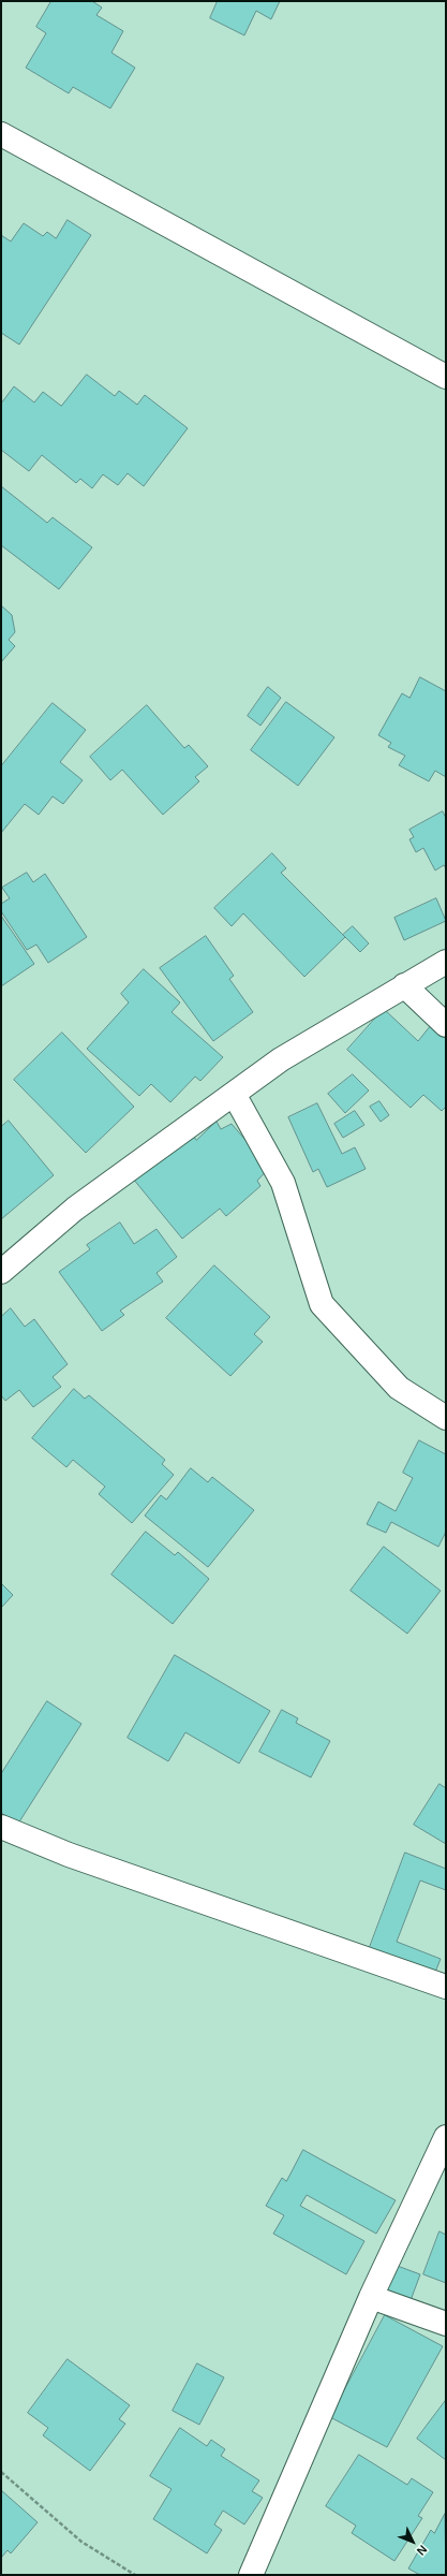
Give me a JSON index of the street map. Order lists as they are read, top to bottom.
{
  "north": "bottom right"
}
